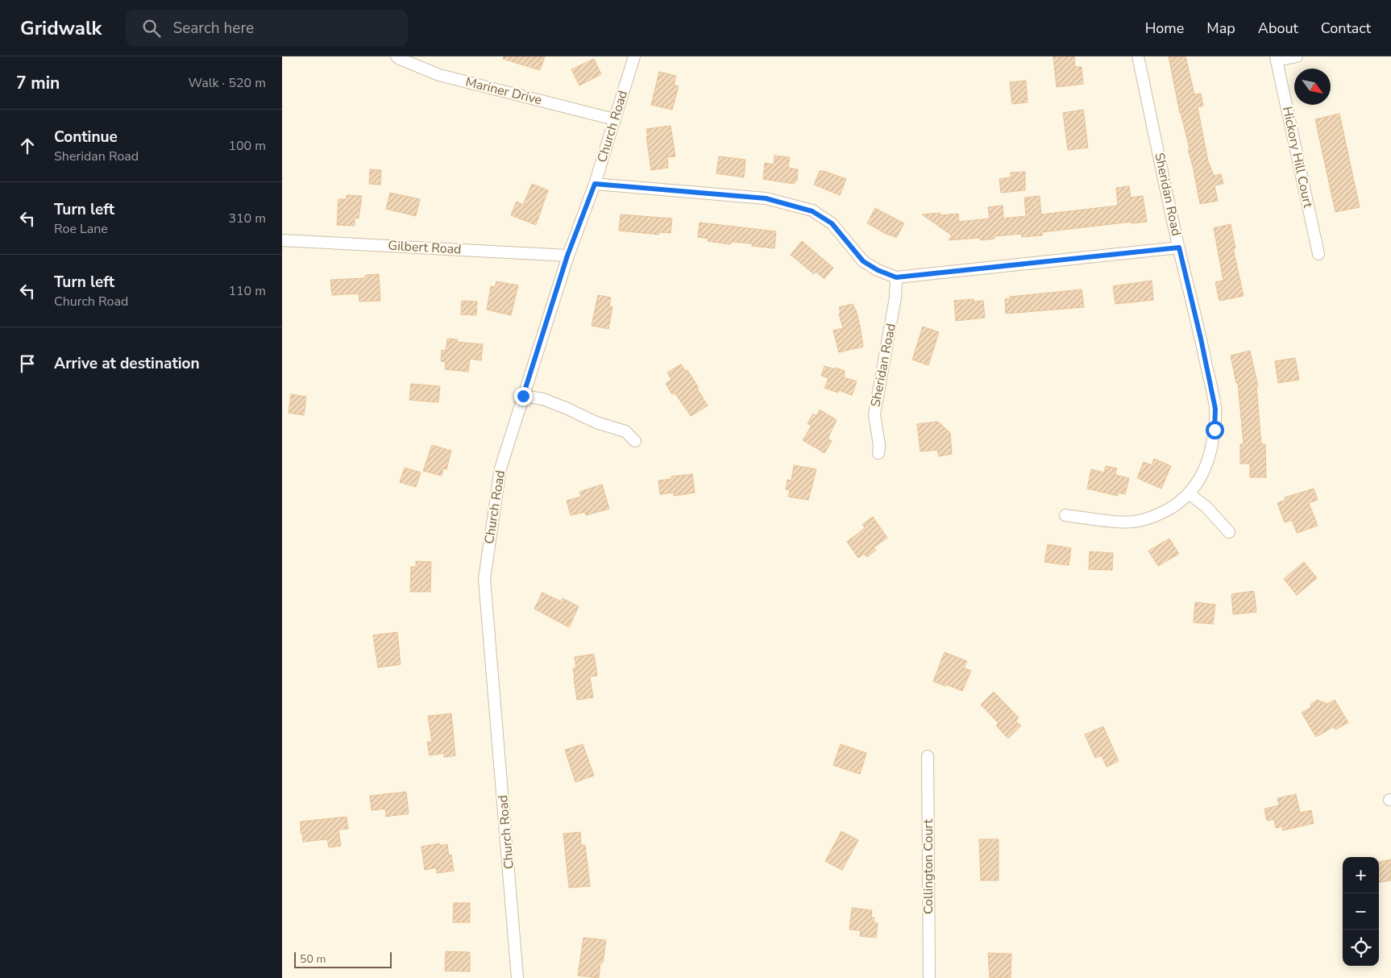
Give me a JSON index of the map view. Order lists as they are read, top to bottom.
{
  "streets": {
    "street": [
      "Mariner Drive",
      "Church Road",
      "Hickory Hill Court",
      "Sheridan Road",
      "Gilbert Road",
      "Collington Court"
    ]
  },
  "crossings": [
    ["Mariner Drive", "Church Road"],
    ["Church Road", "Gilbert Road"]
  ],
  "scale_bar": "50 m",
  "north": "bottom right",
  "page": {
    "header": "Gridwalk",
    "search": "Search here",
    "nav": [
      "Home",
      "Map",
      "About",
      "Contact"
    ],
    "heading": ["7 min", "Walk · 520 m"],
    "list": [
      ["Continue", "Sheridan Road", "100 m"],
      ["Turn left", "Roe Lane", "310 m"],
      ["Turn left", "Church Road", "110 m"],
      "Arrive at destination"
    ],
    "map_buttons": ["+", "−"],
    "scale": "50 m"
  }
}
